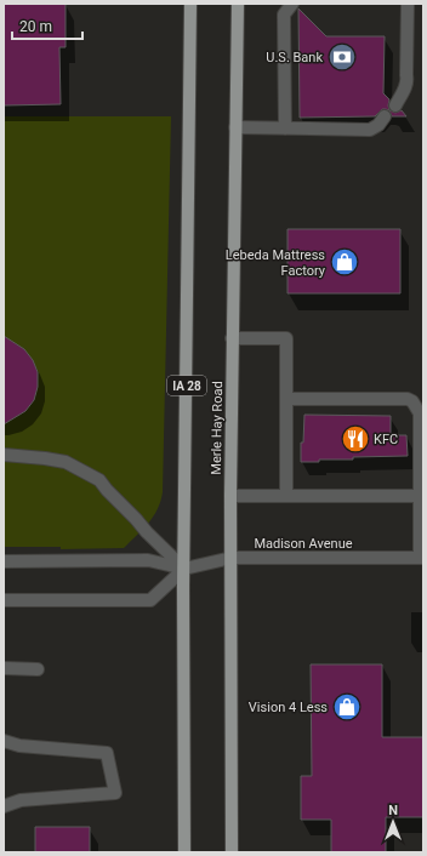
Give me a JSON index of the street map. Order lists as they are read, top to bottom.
{
  "streets": {
    "main road": ["IA 28", "Merle Hay Road"],
    "street": ["Madison Avenue"]
  },
  "crossings": [
    ["IA 28", "Madison Avenue"],
    ["Merle Hay Road", "Madison Avenue"]
  ],
  "places": {
    "bank": ["U.S. Bank"],
    "shop": ["Lebeda Mattress Factory", "Vision 4 Less"],
    "restaurant": ["KFC"]
  },
  "scale_bar": "20 m",
  "north": "top"
}
